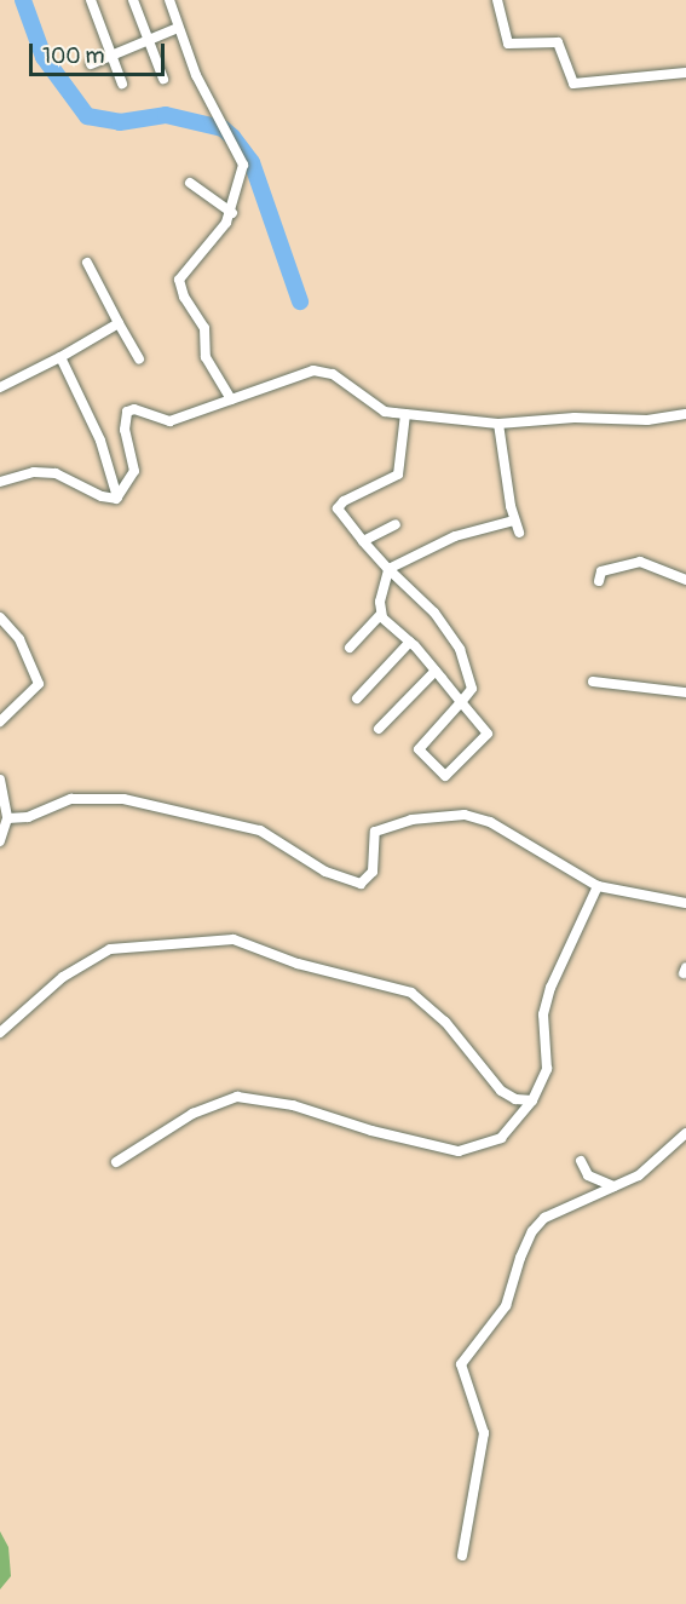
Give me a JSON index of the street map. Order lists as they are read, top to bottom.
{
  "scale_bar": "100 m"
}
